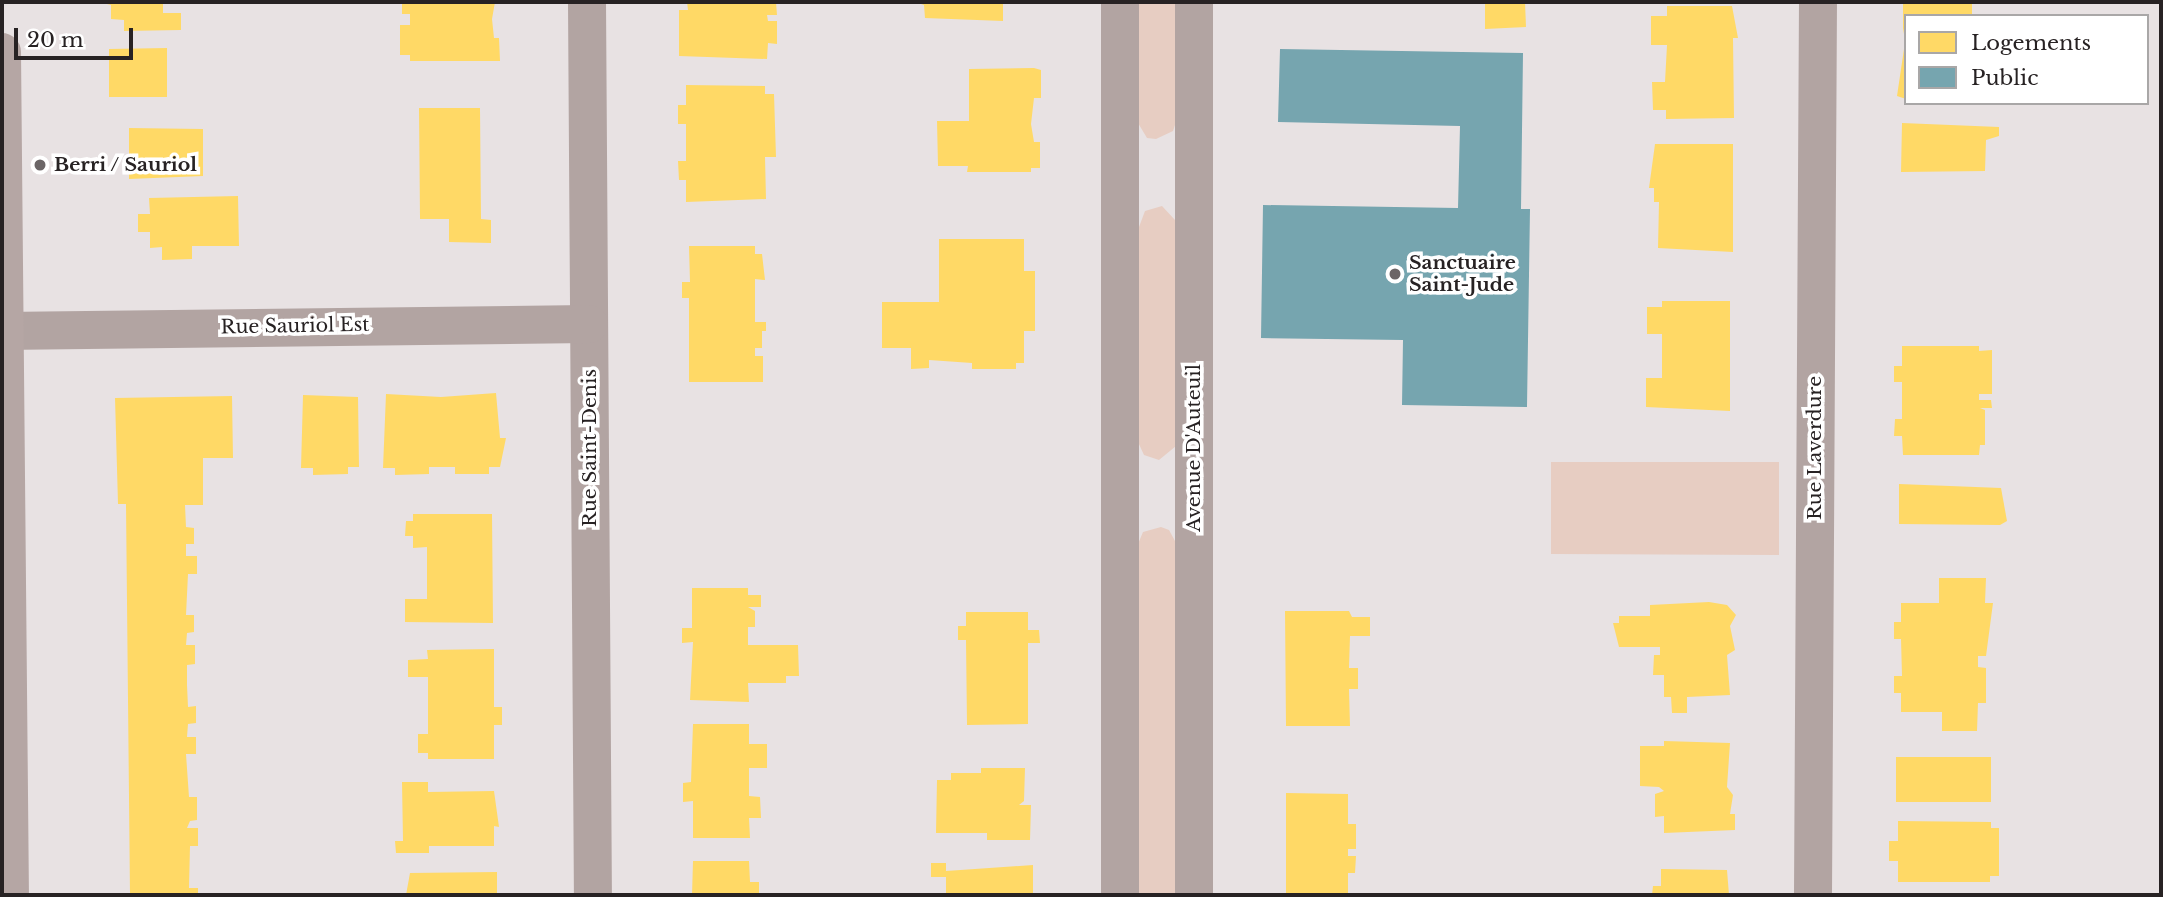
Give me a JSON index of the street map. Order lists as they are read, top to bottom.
{
  "streets": {
    "street": [
      "Rue Sauriol Est",
      "Rue Saint-Denis",
      "Avenue D'Auteuil",
      "Rue Laverdure"
    ]
  },
  "crossings": [
    ["Rue Sauriol Est", "Rue Saint-Denis"]
  ],
  "places": ["Berri / Sauriol", "Sanctuaire Saint-Jude"],
  "legend": ["Logements", "Public"],
  "scale_bar": "20 m"
}
